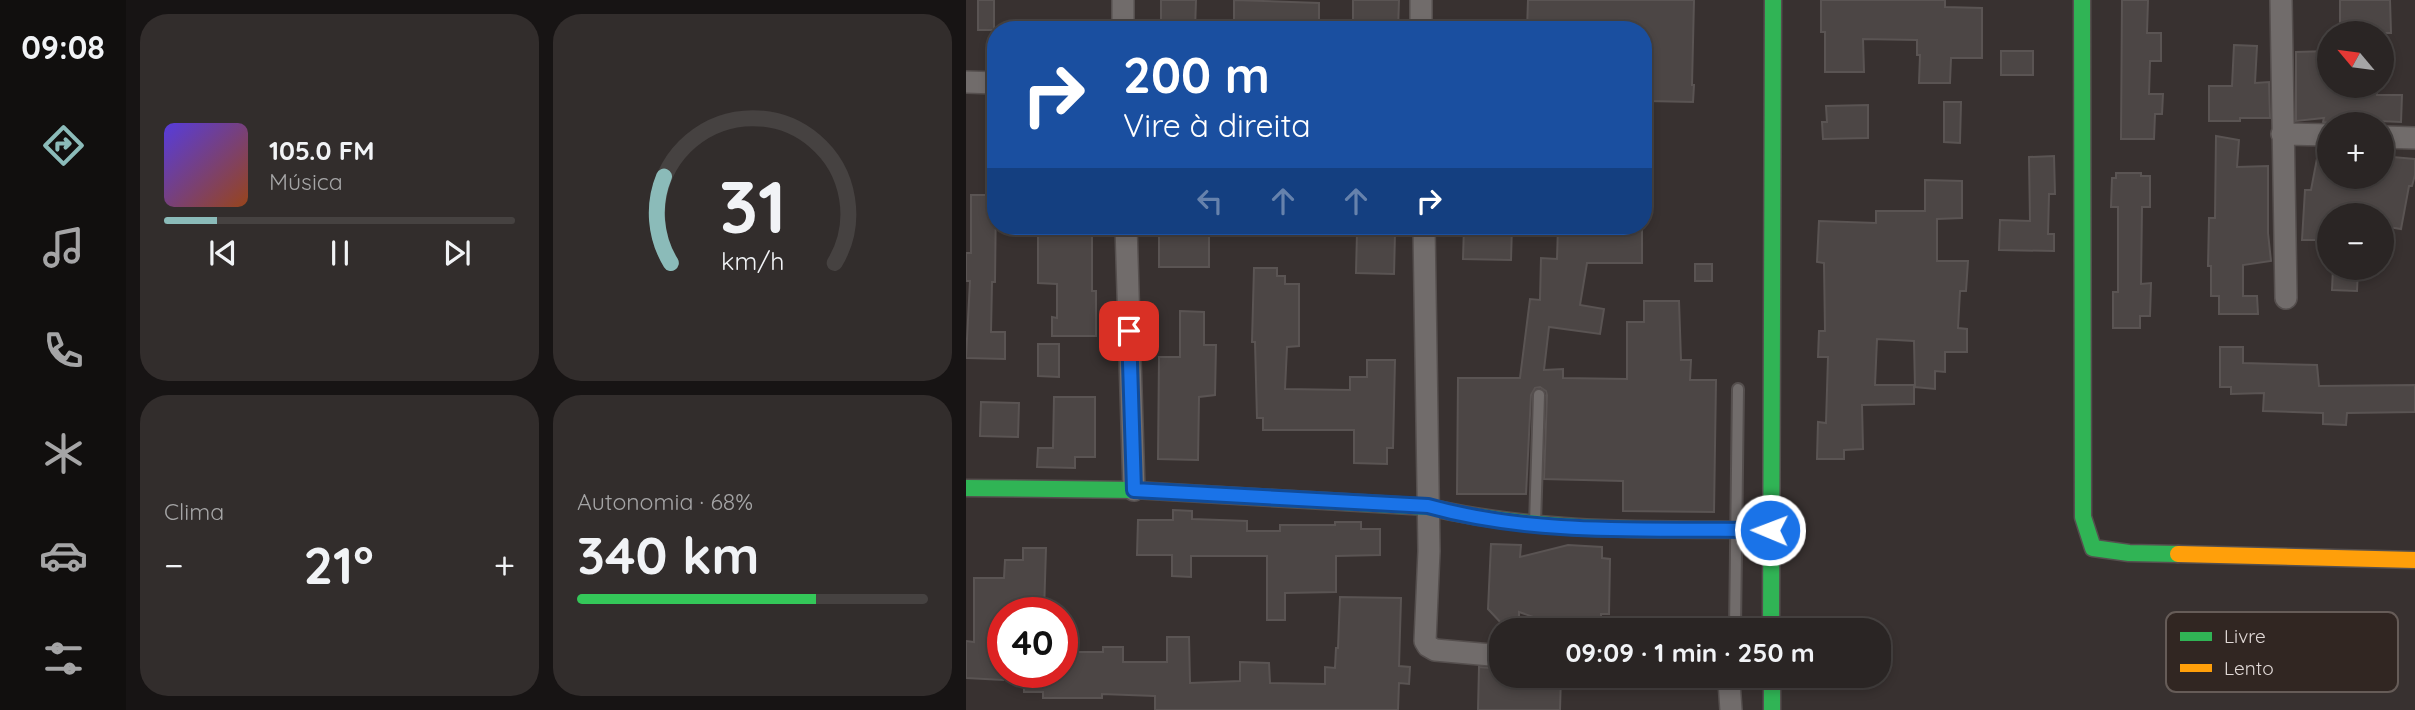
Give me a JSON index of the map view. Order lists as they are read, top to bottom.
{
  "legend": ["Livre", "Lento"],
  "north": "top left",
  "page": {
    "tabs": "09:08",
    "map_buttons": ["+", "−"],
    "turn": ["200 m", "Vire à direita"],
    "song": ["105.0 FM", "Música"],
    "tile": [
      "Clima",
      ["Autonomia · 68%", "340 km"]
    ],
    "heat": ["−", "21°", "+"],
    "limit": "40",
    "trip": "09:09 · 1 min · 250 m",
    "gauge": ["31", "km/h"]
  }
}
